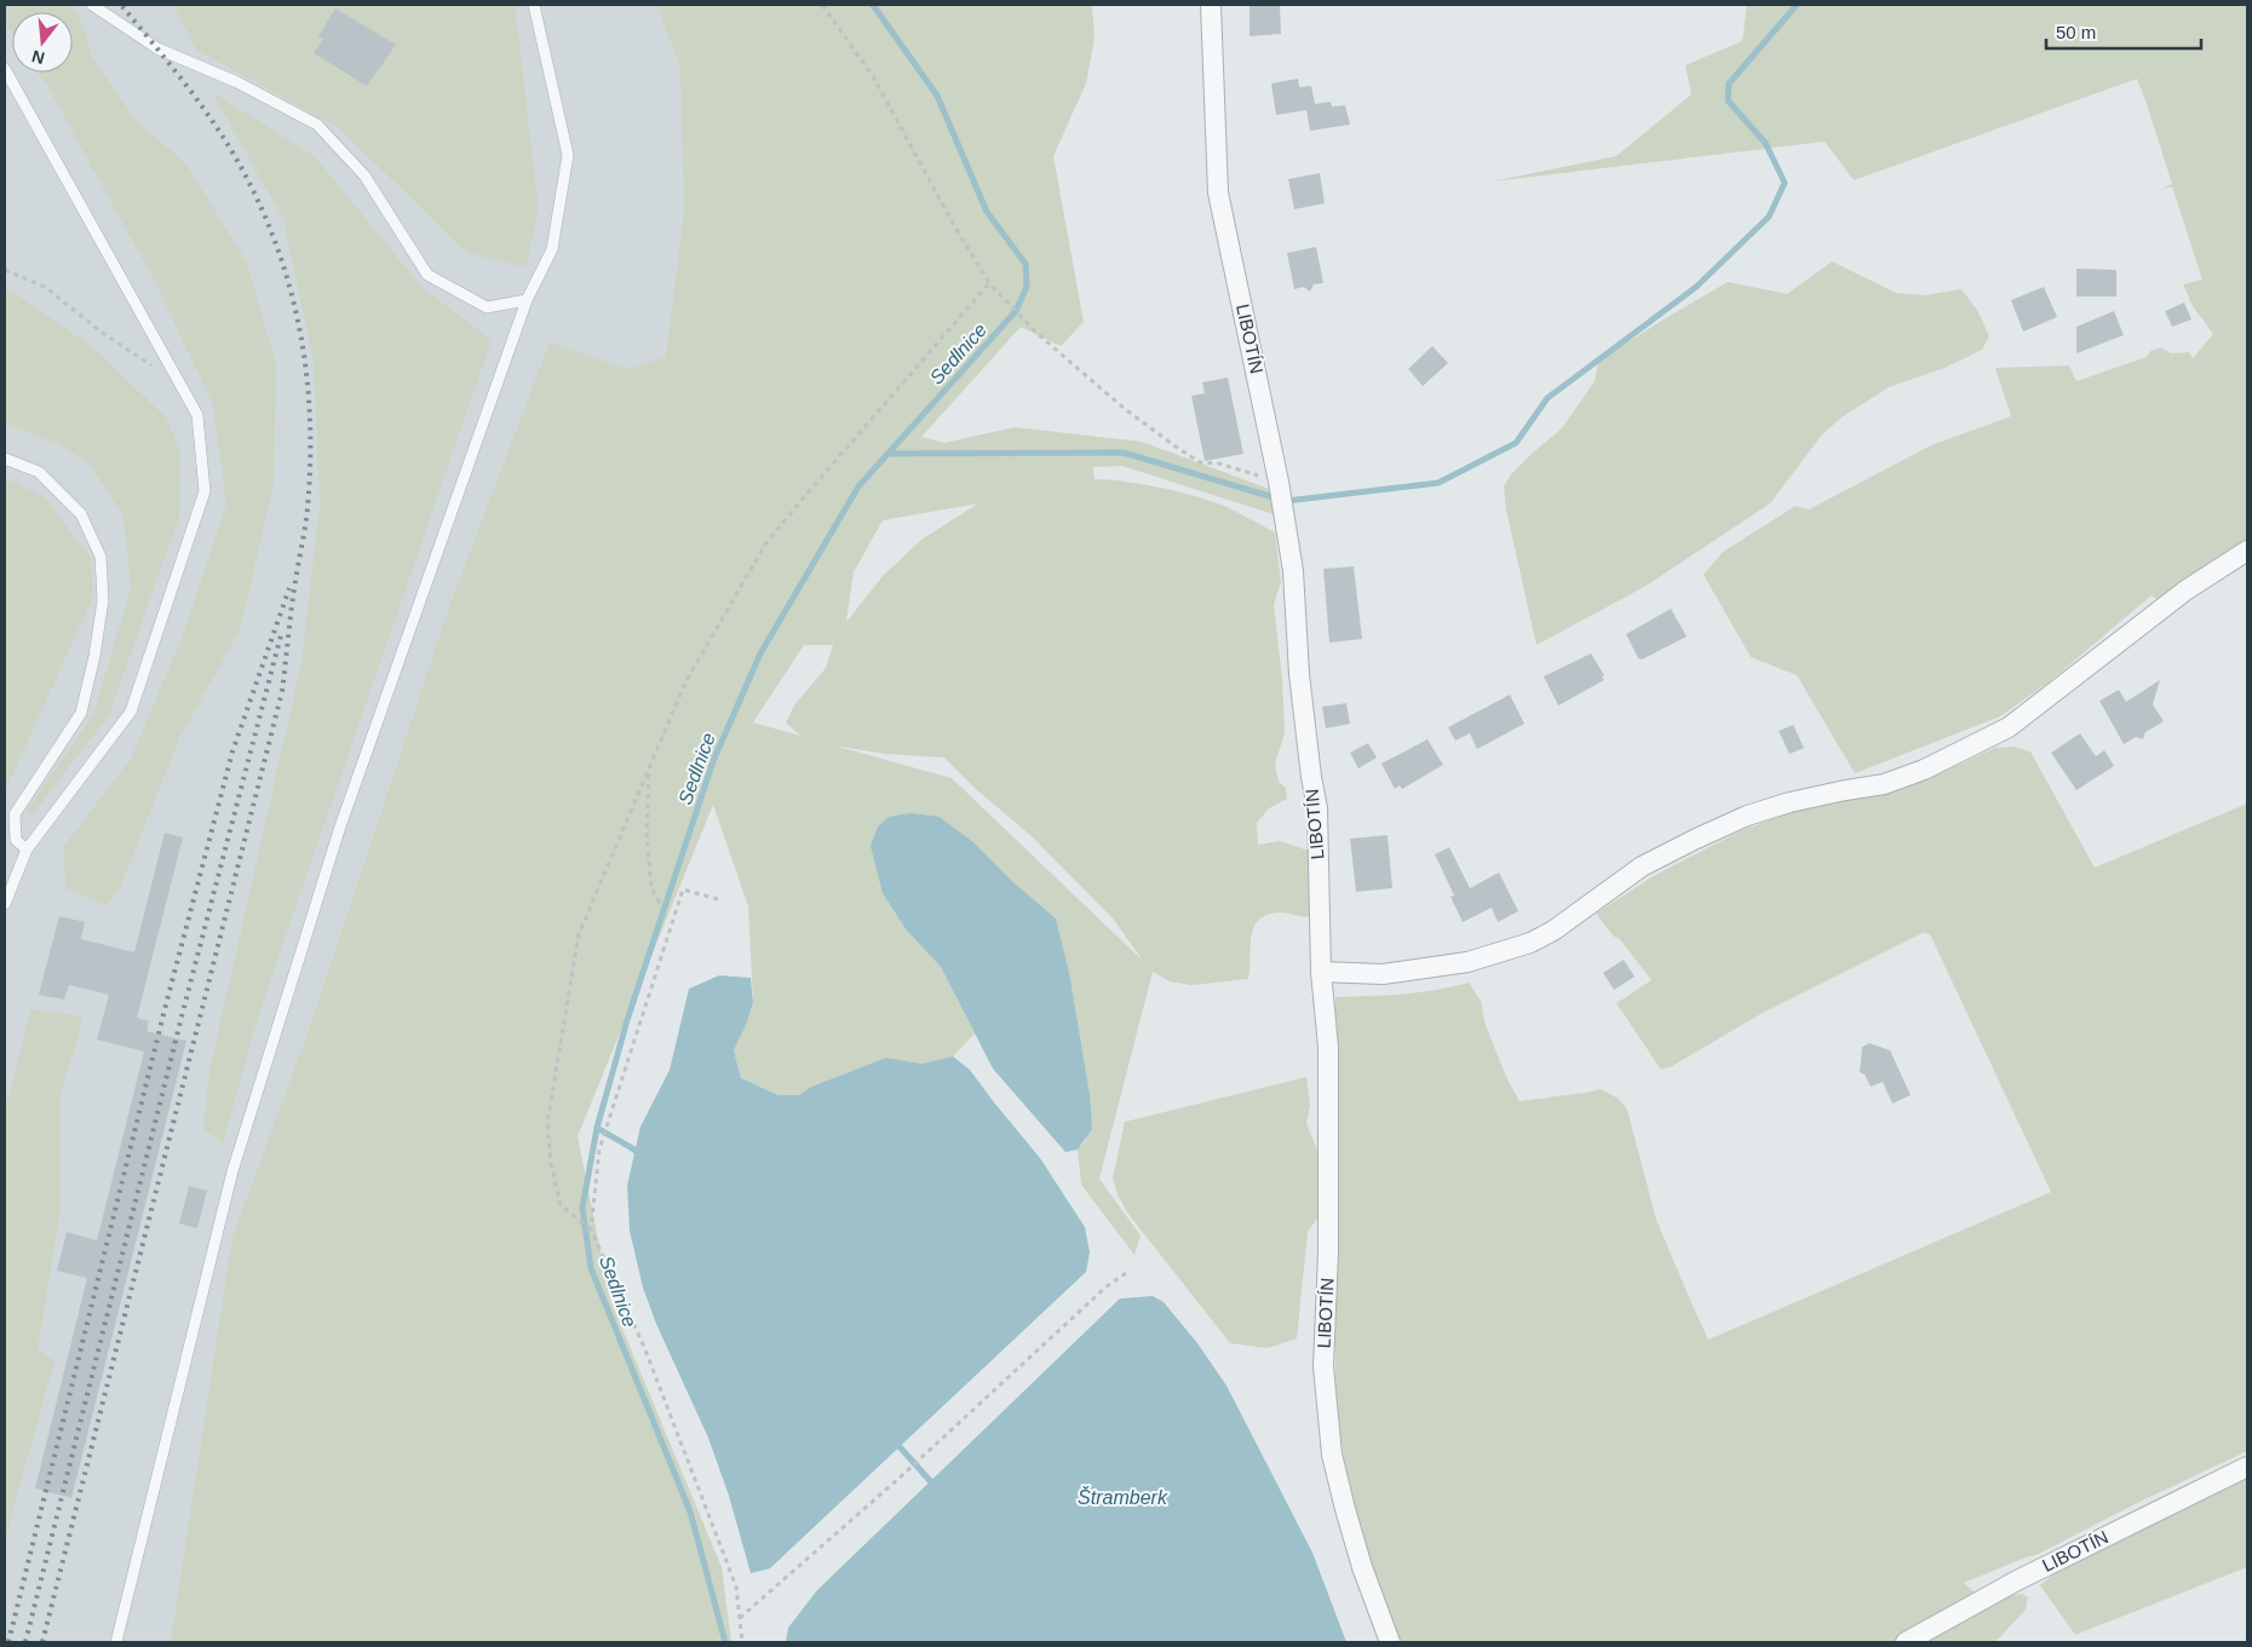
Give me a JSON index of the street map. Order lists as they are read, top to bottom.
{
  "streets": {
    "street": ["LIBOTÍN"]
  },
  "water": ["Sedlnice", "Štramberk"],
  "scale_bar": "50 m",
  "north": "bottom"
}
